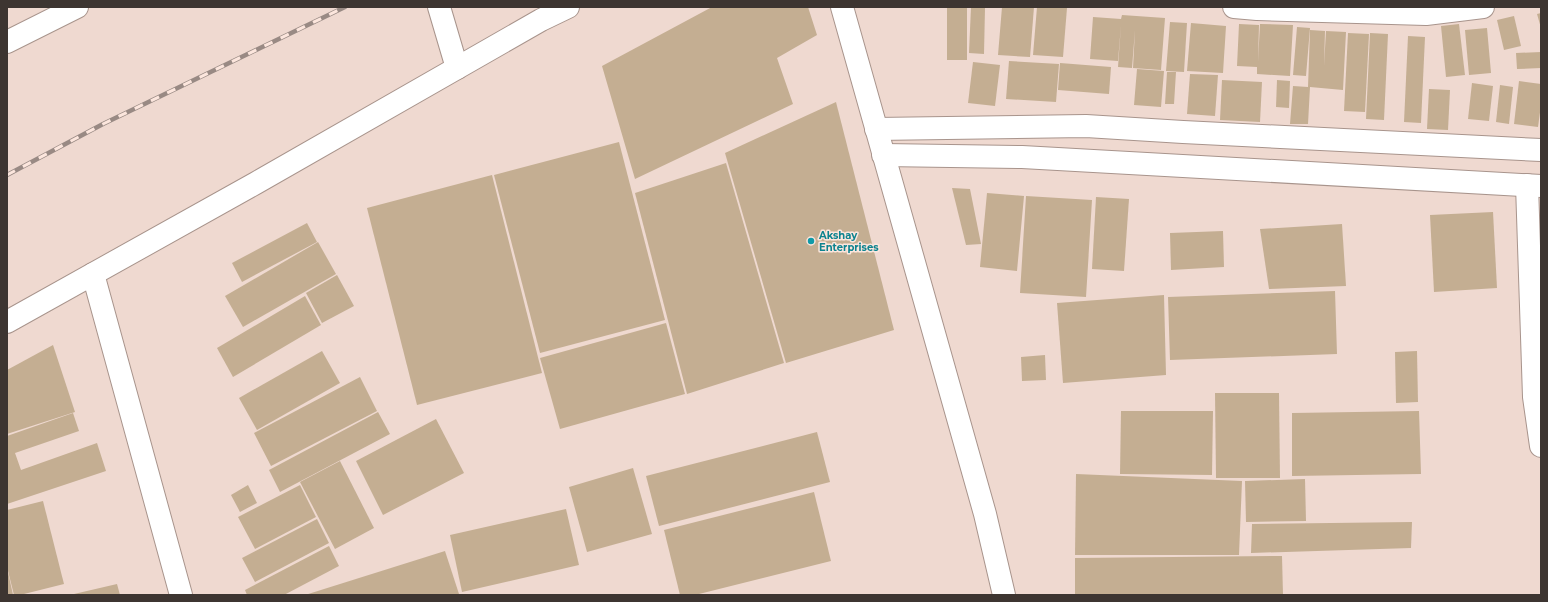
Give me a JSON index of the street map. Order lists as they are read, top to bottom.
{
  "places": ["Akshay Enterprises"]
}
